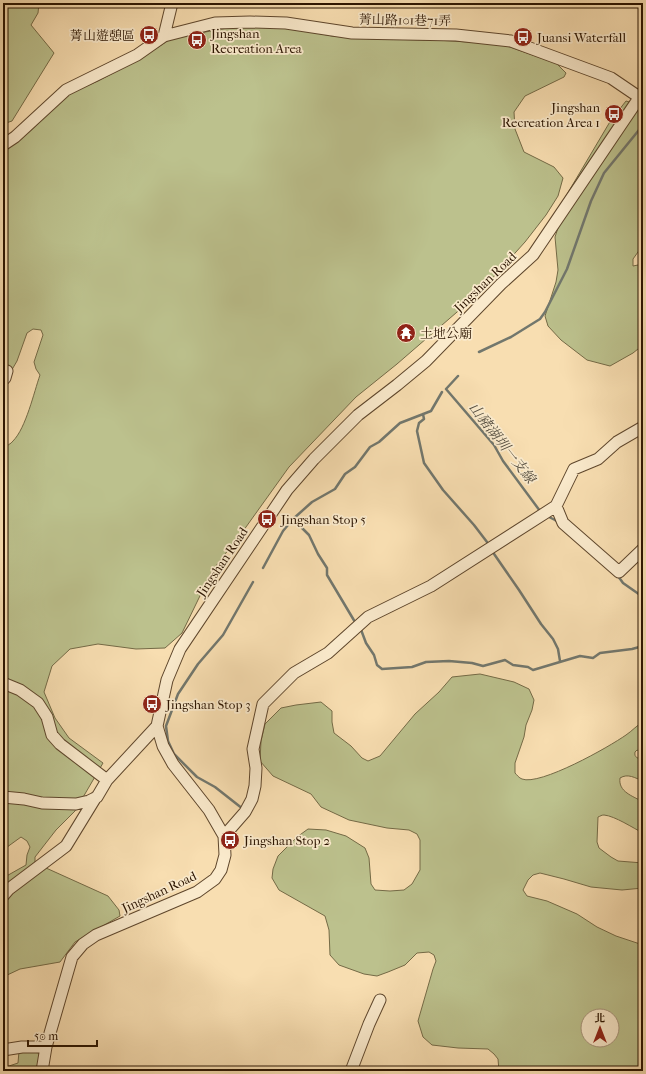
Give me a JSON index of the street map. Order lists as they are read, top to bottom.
{
  "streets": {
    "street": ["菁山路101巷71弄", "Jingshan Road"]
  },
  "crossings": [
    ["菁山路101巷71弄", "Jingshan Road"]
  ],
  "water": ["山豬湖圳一支線"],
  "places": {
    "bus stop": [
      "菁山遊憩區",
      "Juansi Waterfall",
      "Jingshan Recreation Area",
      "Jingshan Recreation Area 1",
      "Jingshan Stop 5",
      "Jingshan Stop 3",
      "Jingshan Stop 2"
    ],
    "temple": ["土地公廟"]
  },
  "scale_bar": "50 m",
  "north": "top"
}
